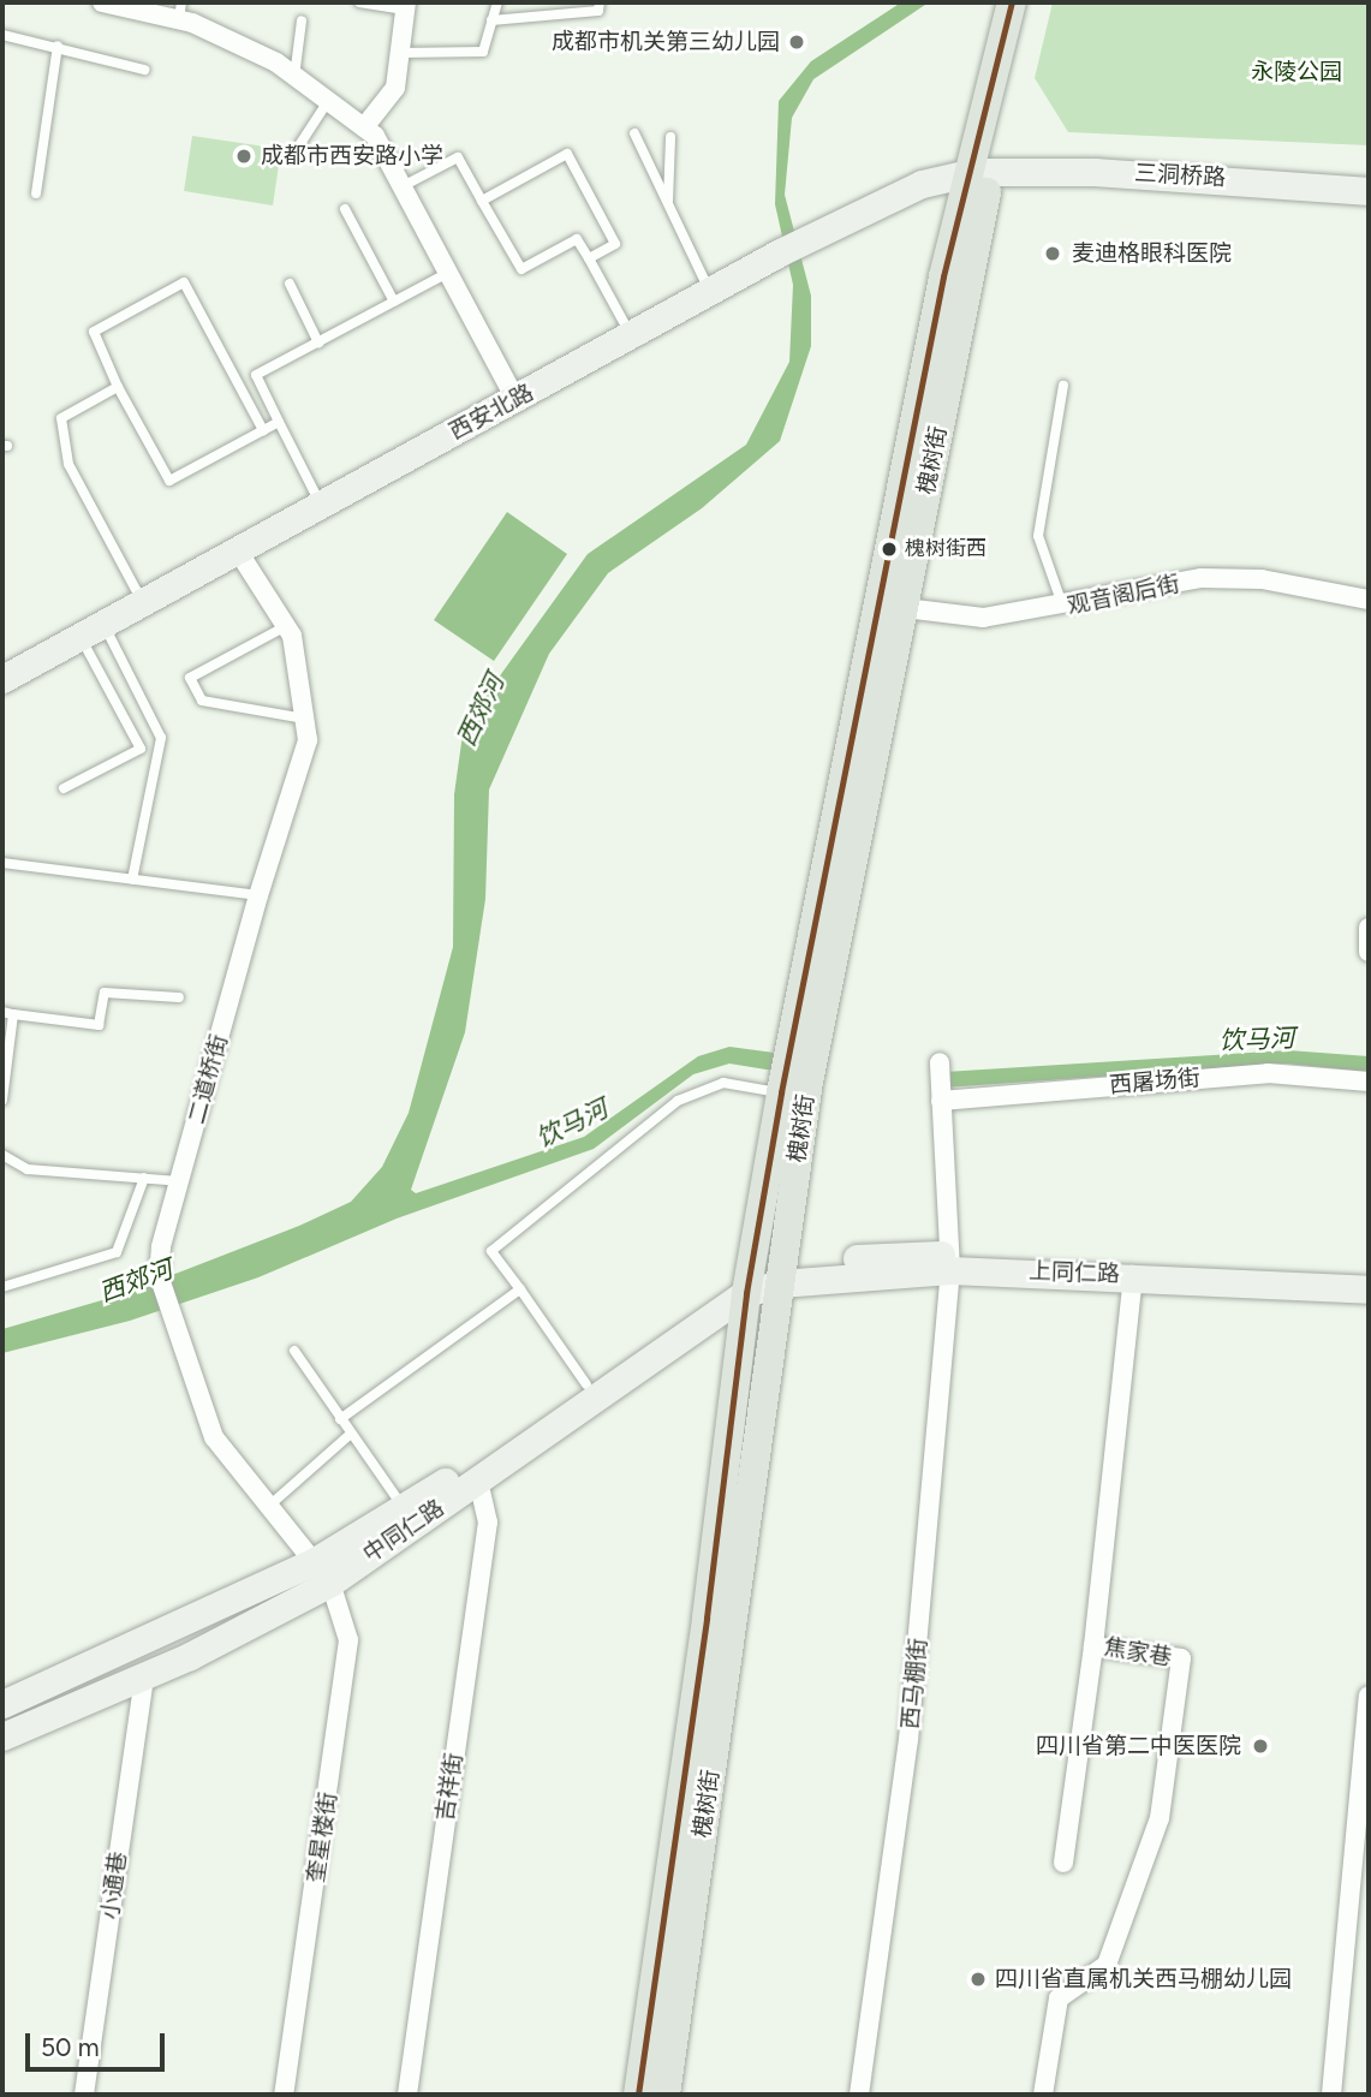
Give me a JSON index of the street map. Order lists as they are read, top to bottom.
{
  "streets": {
    "main road": ["槐树街"],
    "street": [
      "三洞桥路",
      "西安北路",
      "观音阁后街",
      "二道桥街",
      "西屠场街",
      "上同仁路",
      "中同仁路",
      "焦家巷",
      "西马棚街",
      "吉祥街",
      "奎星楼街",
      "小通巷"
    ]
  },
  "crossings": [
    ["三洞桥路", "西安北路"],
    ["三洞桥路", "槐树街"],
    ["西安北路", "槐树街"],
    ["西安北路", "二道桥街"],
    ["槐树街", "观音阁后街"],
    ["槐树街", "上同仁路"],
    ["槐树街", "中同仁路"],
    ["二道桥街", "中同仁路"],
    ["二道桥街", "奎星楼街"],
    ["上同仁路", "中同仁路"],
    ["上同仁路", "焦家巷"],
    ["上同仁路", "西马棚街"],
    ["中同仁路", "吉祥街"],
    ["中同仁路", "奎星楼街"],
    ["中同仁路", "小通巷"]
  ],
  "water": ["西郊河", "饮马河"],
  "parks": ["永陵公园"],
  "places": [
    "成都市机关第三幼儿园",
    "成都市西安路小学",
    "麦迪格眼科医院",
    "槐树街西",
    "四川省第二中医医院",
    "四川省直属机关西马棚幼儿园"
  ],
  "scale_bar": "50 m"
}
